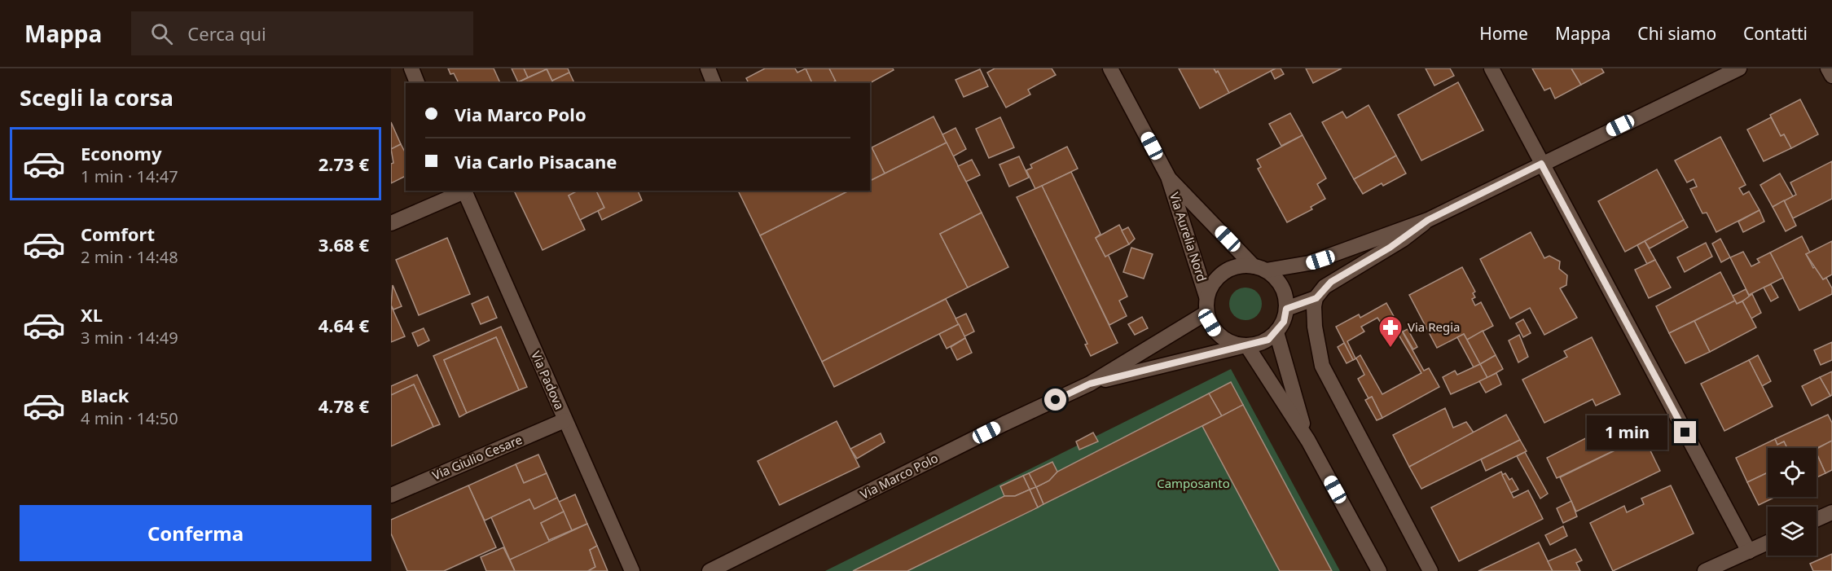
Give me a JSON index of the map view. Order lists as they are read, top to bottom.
{
  "streets": {
    "street": [
      "Via Aurelia Nord",
      "Via Padova",
      "Via Giulio Cesare",
      "Via Marco Polo"
    ]
  },
  "crossings": [
    ["Via Aurelia Nord", "Via Marco Polo"],
    ["Via Padova", "Via Giulio Cesare"]
  ],
  "parks": ["Camposanto"],
  "places": {
    "pharmacy": ["Via Regia"]
  },
  "page": {
    "header": "Mappa",
    "search": "Cerca qui",
    "nav": [
      "Home",
      "Mappa",
      "Chi siamo",
      "Contatti"
    ],
    "heading": "Scegli la corsa",
    "banner": ["Via Marco Polo", "Via Carlo Pisacane"],
    "list": [
      {
        "name": "Economy",
        "note": "1 min · 14:47",
        "value": "2.73 €"
      },
      {
        "name": "Comfort",
        "note": "2 min · 14:48",
        "value": "3.68 €"
      },
      {
        "name": "XL",
        "note": "3 min · 14:49",
        "value": "4.64 €"
      },
      {
        "name": "Black",
        "note": "4 min · 14:50",
        "value": "4.78 €"
      }
    ],
    "bubble": "1 min",
    "buttons": "Conferma"
  }
}
